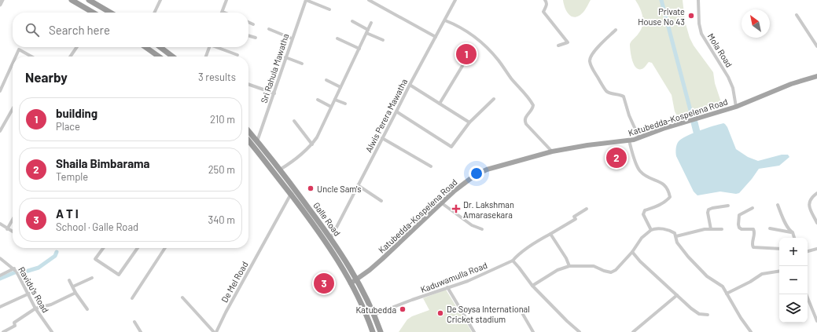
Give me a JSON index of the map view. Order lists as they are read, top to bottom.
{
  "streets": {
    "highway": ["Galle Road"],
    "main road": ["Katubedda-Kospelena Road"],
    "street": [
      "Mola Road",
      "Sri Rahula Mawatha",
      "Alwis Perera Mawatha",
      "Kaduwamulla Road",
      "De Mel Road",
      "Ravidu's Road"
    ]
  },
  "crossings": [
    ["Mola Road", "Katubedda-Kospelena Road"],
    ["Sri Rahula Mawatha", "Galle Road"],
    ["Alwis Perera Mawatha", "Galle Road"],
    ["Katubedda-Kospelena Road", "Galle Road"],
    ["Galle Road", "Kaduwamulla Road"],
    ["Galle Road", "De Mel Road"]
  ],
  "places": {
    "other": [
      "Private House No 43",
      "Uncle Sam's",
      "Katubedda",
      "De Soysa International Cricket stadium"
    ],
    "health": ["Dr. Lakshman Amarasekara"]
  },
  "north": "top left",
  "page": {
    "search": "Search here",
    "pins": ["1", "2", "3"],
    "heading": ["Nearby", "3 results"],
    "list": [
      {
        "mark": "1",
        "name": "building",
        "note": "Place",
        "value": "210 m"
      },
      {
        "mark": "2",
        "name": "Shaila Bimbarama",
        "note": "Temple",
        "value": "250 m"
      },
      {
        "mark": "3",
        "name": "A T I",
        "note": "School · Galle Road",
        "value": "340 m"
      }
    ],
    "map_buttons": ["+", "−"]
  }
}
